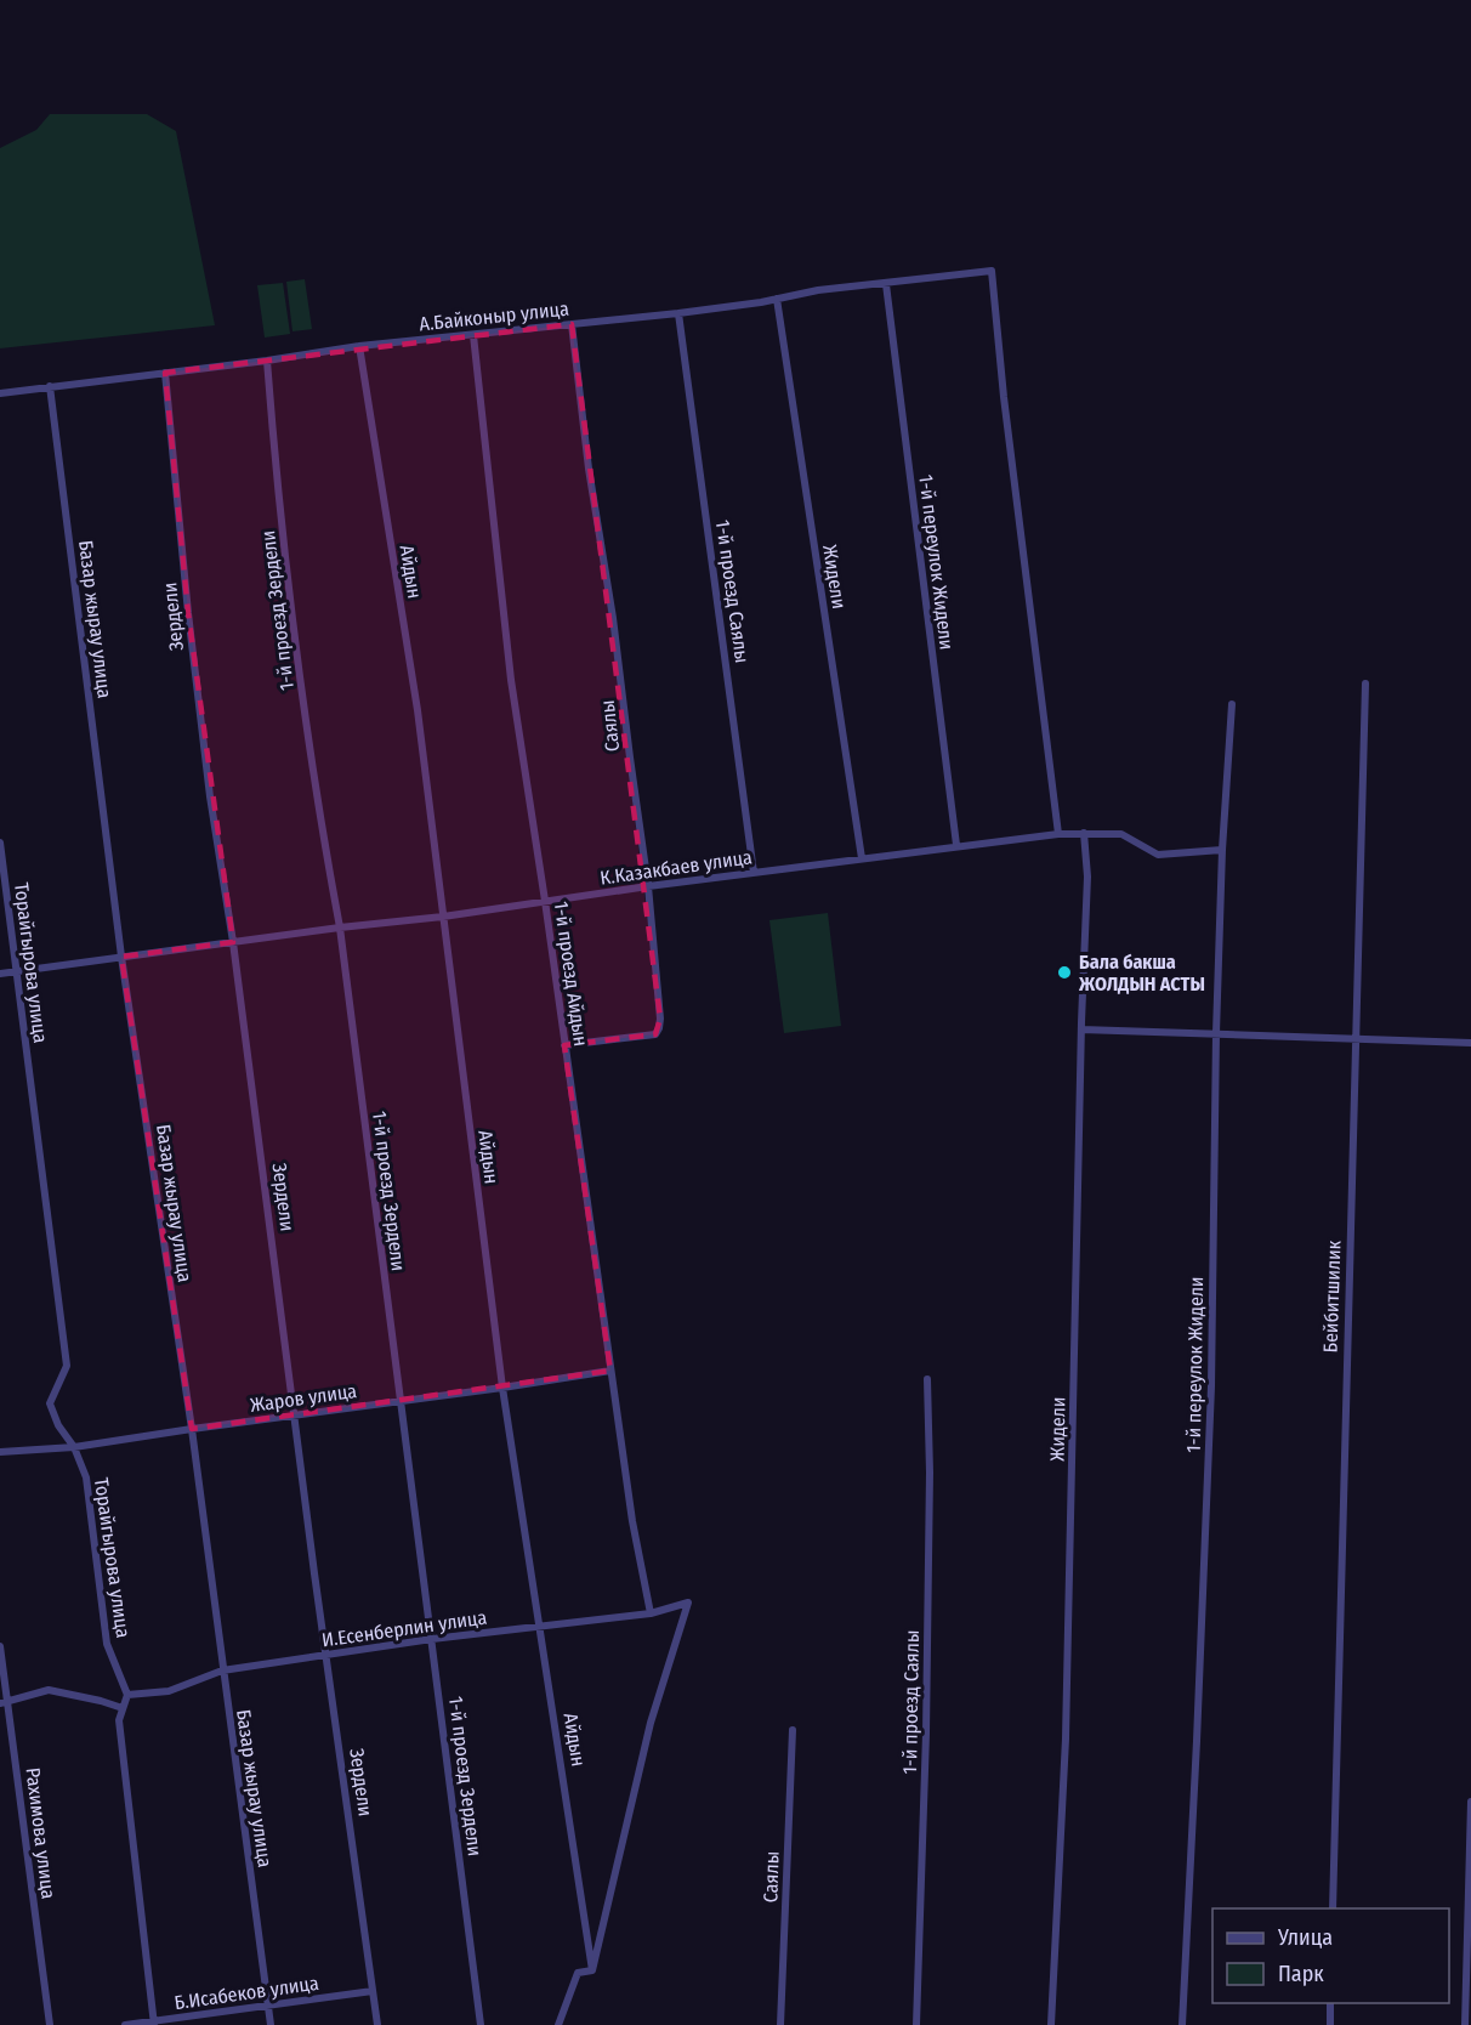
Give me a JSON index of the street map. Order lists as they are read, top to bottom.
{
  "streets": {
    "street": [
      "А.Байконыр улица",
      "1-й переулок Жидели",
      "Айдын",
      "Жидели",
      "1-й проезд Саялы",
      "1-й проезд Зердели",
      "Зердели",
      "Базар жырау улица",
      "Саялы",
      "К.Казакбаев улица",
      "Торайгырова улица",
      "1-й проезд Айдын",
      "Бейбитшилик",
      "Жаров улица",
      "И.Есенберлин улица",
      "Рахимова улица",
      "Б.Исабеков улица"
    ]
  },
  "crossings": [
    ["А.Байконыр улица", "1-й переулок Жидели"],
    ["А.Байконыр улица", "Айдын"],
    ["А.Байконыр улица", "Жидели"],
    ["А.Байконыр улица", "1-й проезд Саялы"],
    ["А.Байконыр улица", "1-й проезд Зердели"],
    ["А.Байконыр улица", "Зердели"],
    ["А.Байконыр улица", "Базар жырау улица"],
    ["А.Байконыр улица", "Саялы"],
    ["А.Байконыр улица", "К.Казакбаев улица"],
    ["А.Байконыр улица", "1-й проезд Айдын"],
    ["1-й переулок Жидели", "К.Казакбаев улица"],
    ["Айдын", "К.Казакбаев улица"],
    ["Айдын", "Жаров улица"],
    ["Айдын", "И.Есенберлин улица"],
    ["Жидели", "К.Казакбаев улица"],
    ["1-й проезд Саялы", "К.Казакбаев улица"],
    ["1-й проезд Зердели", "К.Казакбаев улица"],
    ["1-й проезд Зердели", "Жаров улица"],
    ["1-й проезд Зердели", "И.Есенберлин улица"],
    ["Зердели", "К.Казакбаев улица"],
    ["Зердели", "Жаров улица"],
    ["Зердели", "И.Есенберлин улица"],
    ["Зердели", "Б.Исабеков улица"],
    ["Базар жырау улица", "К.Казакбаев улица"],
    ["Базар жырау улица", "Жаров улица"],
    ["Базар жырау улица", "И.Есенберлин улица"],
    ["Базар жырау улица", "Б.Исабеков улица"],
    ["Саялы", "К.Казакбаев улица"],
    ["Саялы", "1-й проезд Айдын"],
    ["К.Казакбаев улица", "Торайгырова улица"],
    ["К.Казакбаев улица", "1-й проезд Айдын"],
    ["Торайгырова улица", "Жаров улица"],
    ["Торайгырова улица", "И.Есенберлин улица"],
    ["1-й проезд Айдын", "Жаров улица"],
    ["1-й проезд Айдын", "И.Есенберлин улица"]
  ],
  "places": ["Бала бакша ЖОЛДЫН АСТЫ"],
  "legend": ["Улица", "Парк"]
}
